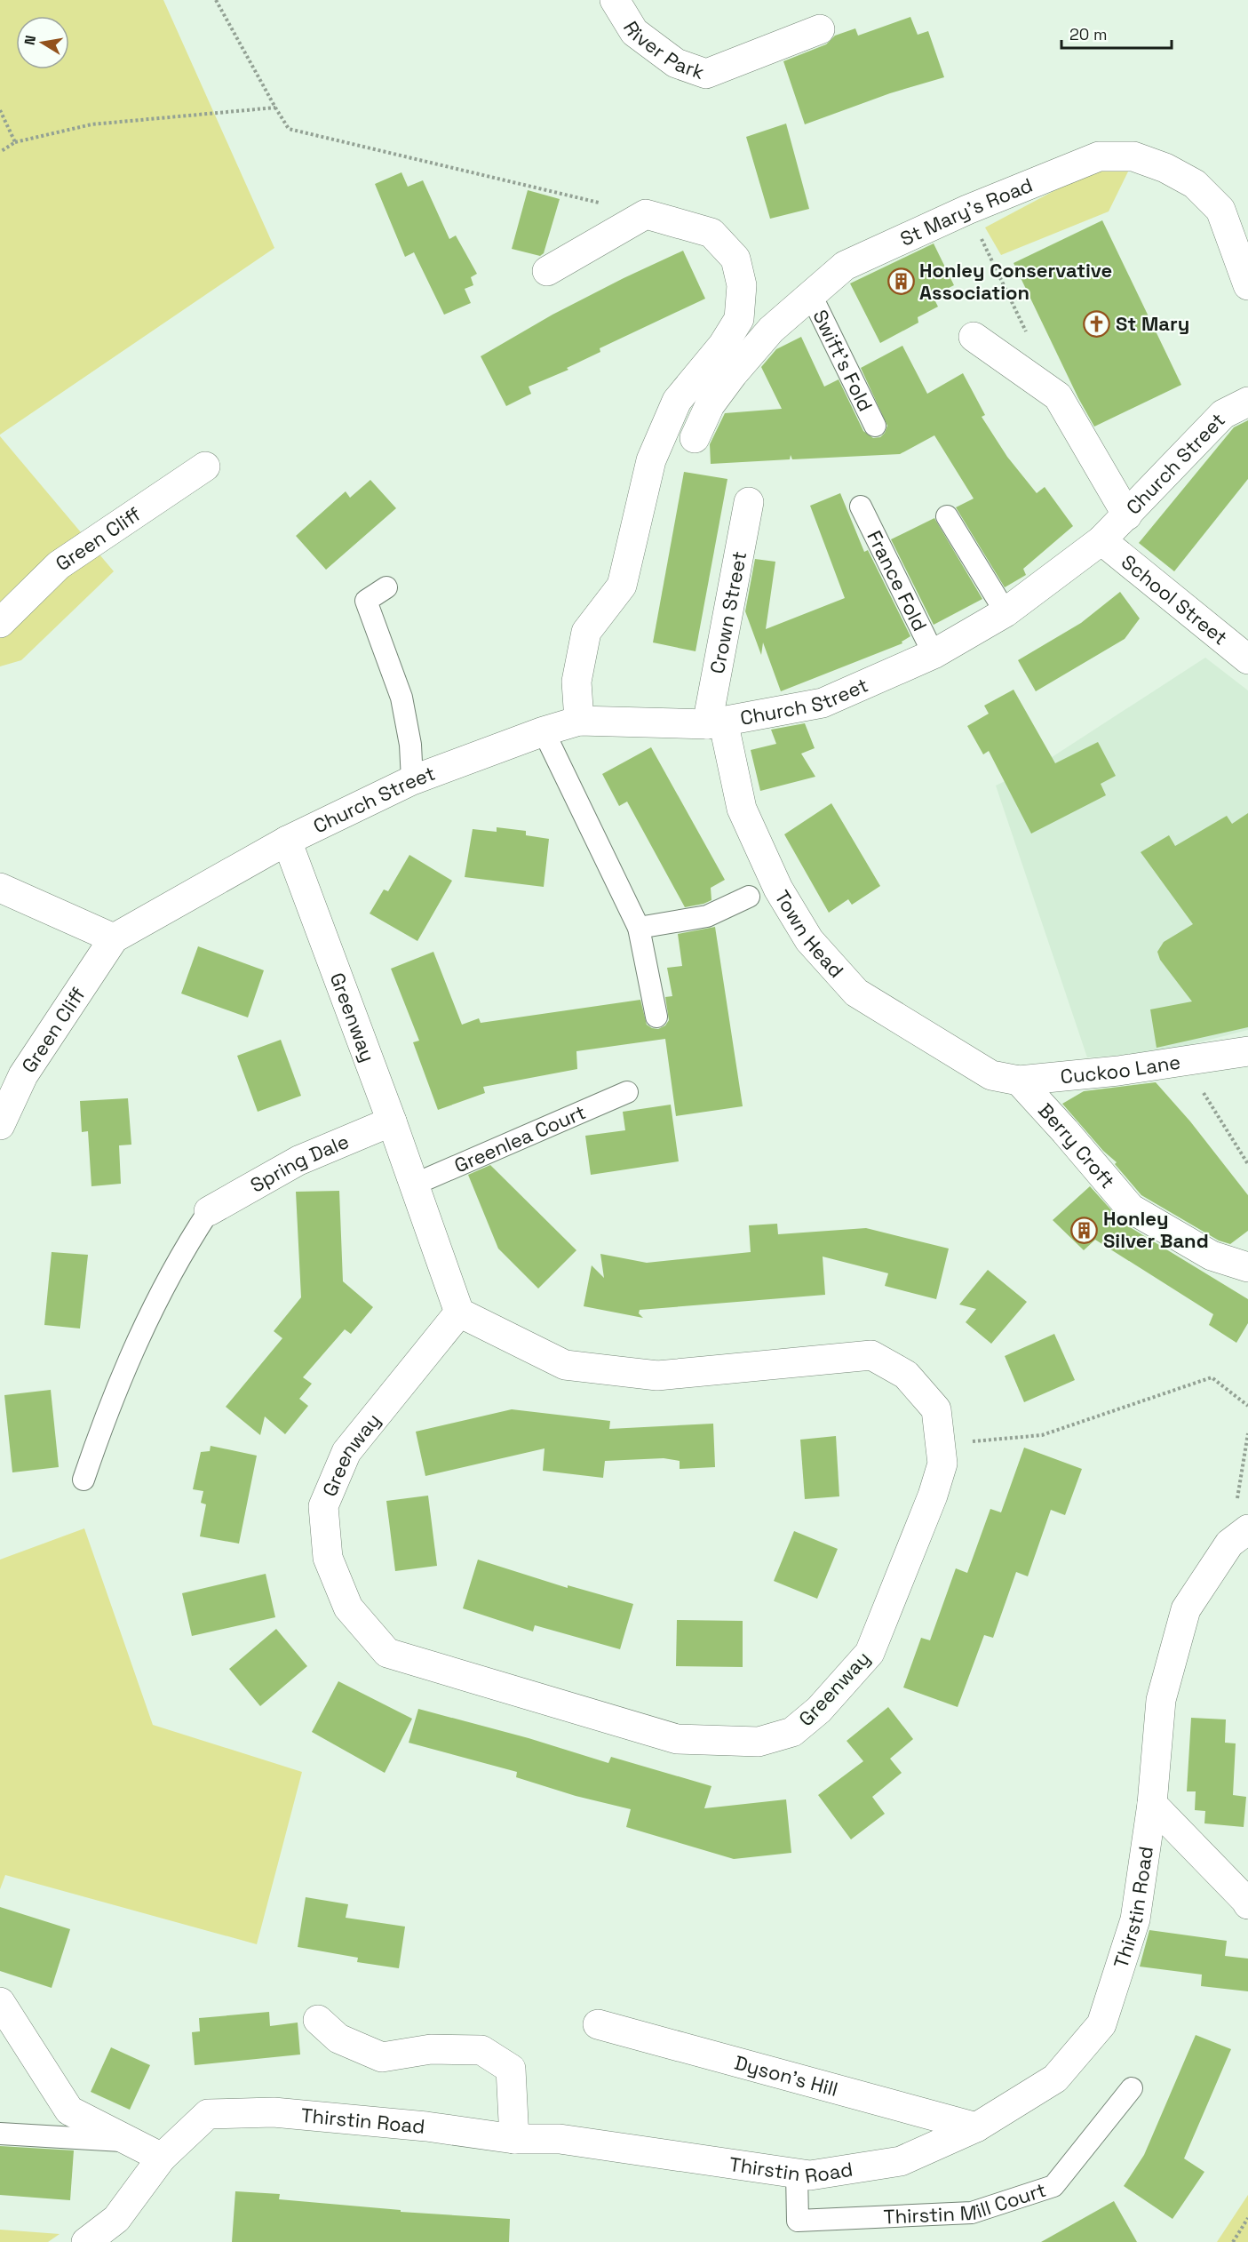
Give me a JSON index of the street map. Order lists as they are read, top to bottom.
{
  "streets": {
    "street": [
      "River Park",
      "St Mary's Road",
      "Church Street",
      "Green Cliff",
      "School Street",
      "Crown Street",
      "Town Head",
      "Greenway",
      "Cuckoo Lane",
      "Berry Croft",
      "Spring Dale",
      "Thirstin Road",
      "Dyson's Hill"
    ],
    "lane": [
      "Swift's Fold",
      "France Fold",
      "Greenlea Court",
      "Thirstin Mill Court"
    ]
  },
  "crossings": [
    ["St Mary's Road", "Swift's Fold"],
    ["Church Street", "Green Cliff"],
    ["Church Street", "France Fold"],
    ["Church Street", "School Street"],
    ["Church Street", "Crown Street"],
    ["Church Street", "Town Head"],
    ["Church Street", "Greenway"],
    ["Green Cliff", "Greenway"],
    ["Crown Street", "Town Head"],
    ["Town Head", "Cuckoo Lane"],
    ["Town Head", "Berry Croft"],
    ["Greenway", "Greenlea Court"],
    ["Greenway", "Spring Dale"],
    ["Cuckoo Lane", "Berry Croft"],
    ["Thirstin Road", "Dyson's Hill"],
    ["Thirstin Road", "Thirstin Mill Court"]
  ],
  "places": {
    "building": ["Honley Conservative Association", "Honley Silver Band"],
    "church": ["St Mary"]
  },
  "scale_bar": "20 m",
  "north": "left"
}
